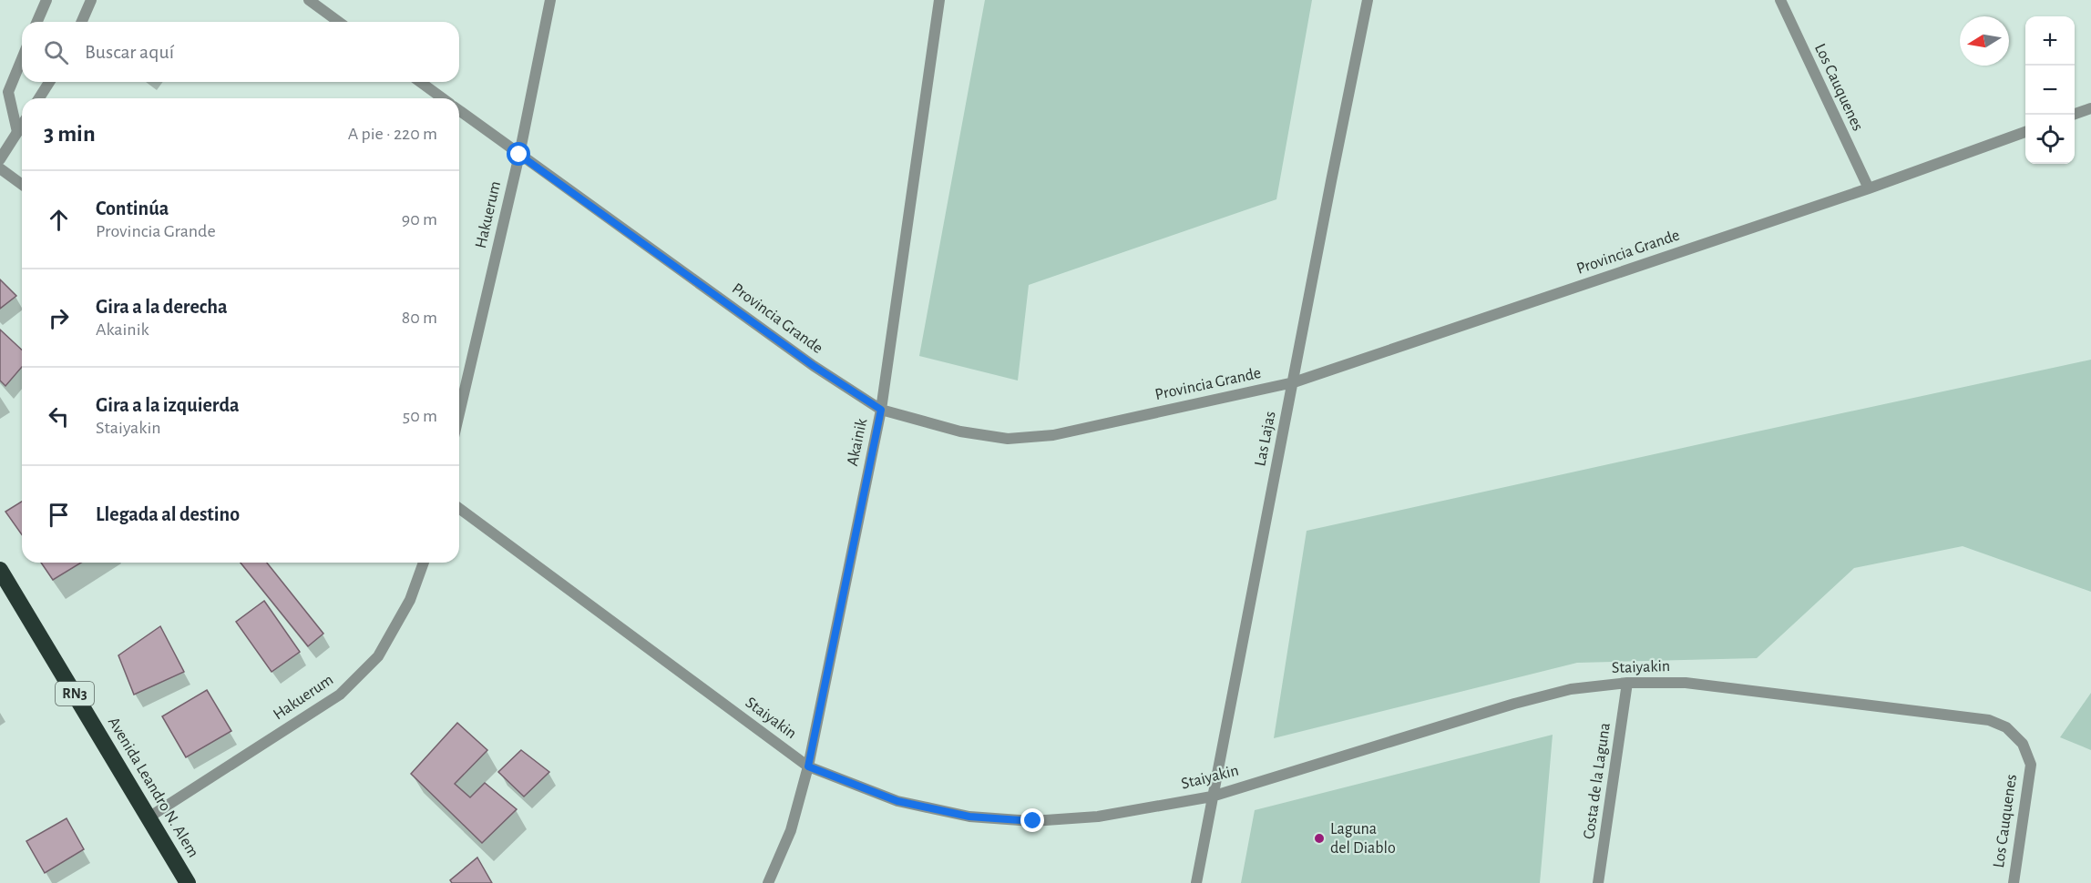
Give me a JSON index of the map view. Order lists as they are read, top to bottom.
{
  "streets": {
    "highway": ["RN3", "Avenida Leandro N. Alem"],
    "street": [
      "Los Cauquenes",
      "Hakuerum",
      "Provincia Grande",
      "Las Lajas",
      "Akainik",
      "Staiyakin",
      "Costa de la Laguna"
    ]
  },
  "crossings": [
    ["Los Cauquenes", "Provincia Grande"],
    ["Los Cauquenes", "Staiyakin"],
    ["Hakuerum", "Provincia Grande"],
    ["Hakuerum", "Avenida Leandro N. Alem"],
    ["Provincia Grande", "Las Lajas"],
    ["Provincia Grande", "Akainik"],
    ["Las Lajas", "Staiyakin"],
    ["Akainik", "Staiyakin"],
    ["Staiyakin", "Costa de la Laguna"]
  ],
  "places": ["Laguna del Diablo"],
  "north": "left",
  "page": {
    "map_buttons": ["+", "−"],
    "search": "Buscar aquí",
    "heading": ["3 min", "A pie · 220 m"],
    "list": [
      ["Continúa", "Provincia Grande", "90 m"],
      ["Gira a la derecha", "Akainik", "80 m"],
      ["Gira a la izquierda", "Staiyakin", "50 m"],
      "Llegada al destino"
    ]
  }
}
